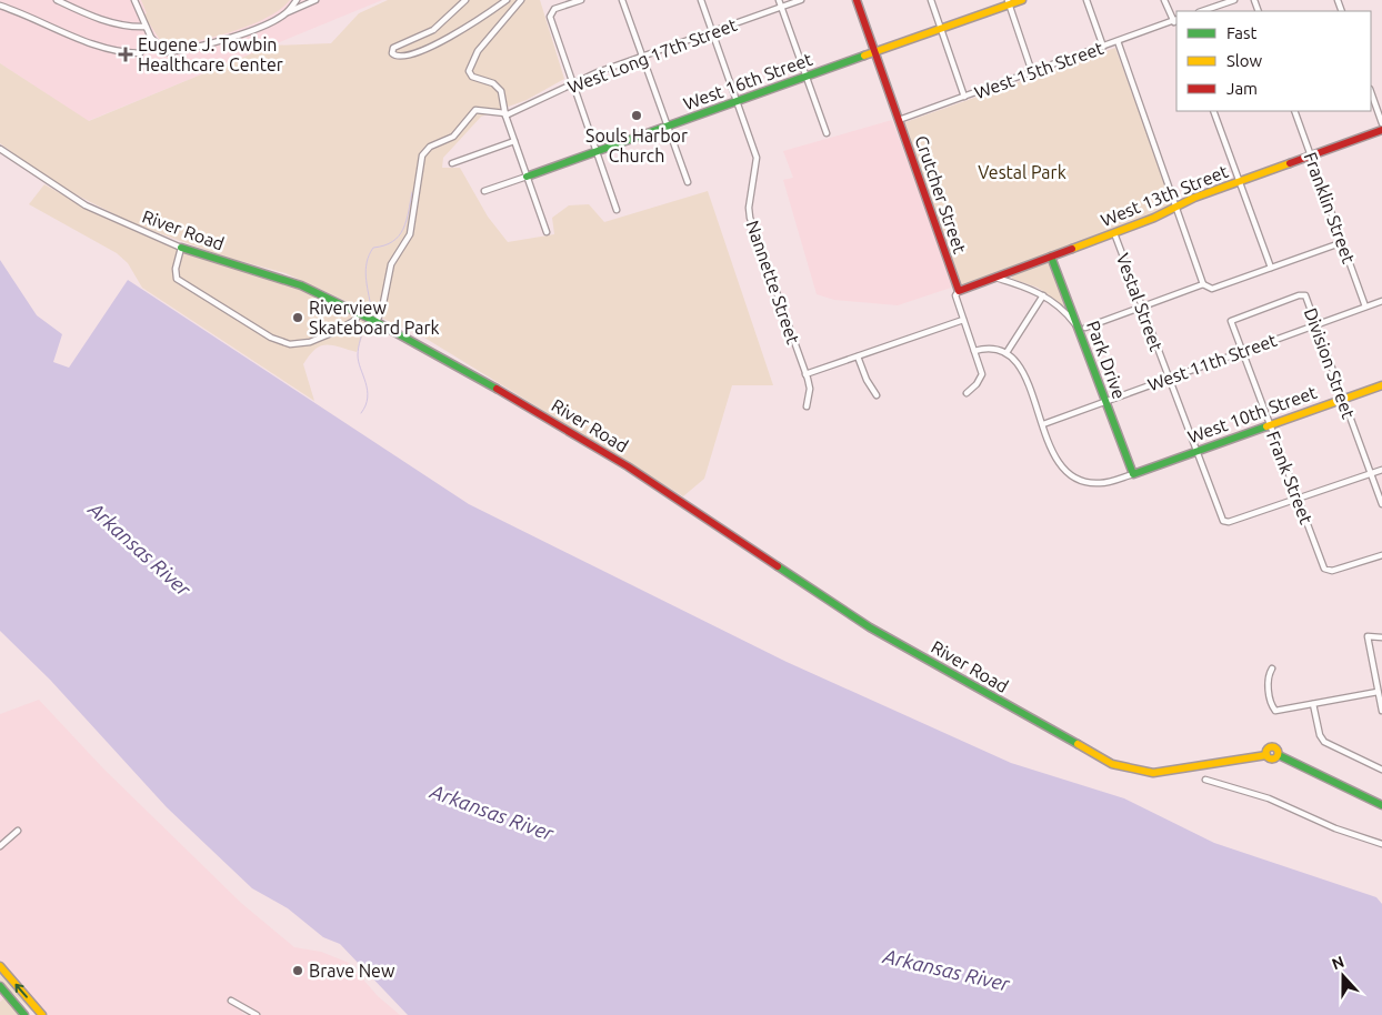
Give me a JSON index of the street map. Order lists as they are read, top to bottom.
{
  "streets": {
    "street": [
      "West Long 17th Street",
      "West 15th Street",
      "West 16th Street",
      "Crutcher Street",
      "West 13th Street",
      "Franklin Street",
      "River Road",
      "Nannette Street",
      "Vestal Street",
      "Park Drive",
      "West 11th Street",
      "Division Street",
      "West 10th Street",
      "Frank Street"
    ]
  },
  "crossings": [
    ["West Long 17th Street", "Nannette Street"],
    ["West 15th Street", "Crutcher Street"],
    ["West 16th Street", "Crutcher Street"],
    ["West 16th Street", "Nannette Street"],
    ["Crutcher Street", "West 13th Street"],
    ["West 13th Street", "Franklin Street"],
    ["West 13th Street", "Vestal Street"],
    ["West 13th Street", "Park Drive"],
    ["Franklin Street", "West 11th Street"],
    ["Vestal Street", "West 11th Street"],
    ["Vestal Street", "West 10th Street"],
    ["Vestal Street", "Frank Street"],
    ["Park Drive", "West 11th Street"],
    ["Park Drive", "West 10th Street"],
    ["West 11th Street", "Division Street"],
    ["West 11th Street", "Frank Street"],
    ["Division Street", "West 10th Street"],
    ["Division Street", "Frank Street"],
    ["West 10th Street", "Frank Street"]
  ],
  "water": ["Arkansas River"],
  "parks": ["Vestal Park"],
  "places": {
    "health": ["Eugene J. Towbin Healthcare Center"],
    "other": ["Souls Harbor Church", "Riverview Skateboard Park", "Brave New"]
  },
  "legend": ["Fast", "Slow", "Jam"],
  "north": "top"
}
